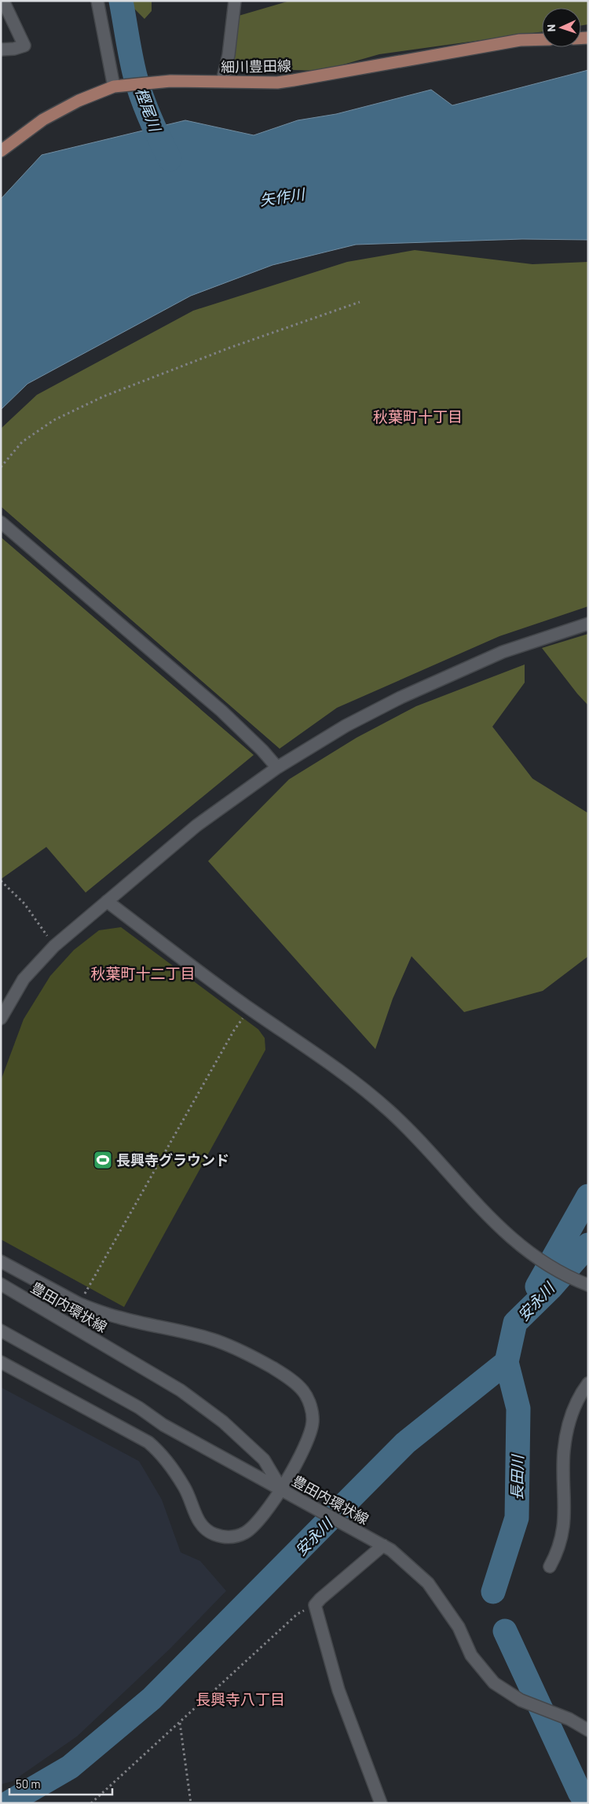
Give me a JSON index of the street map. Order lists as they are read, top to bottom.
{
  "streets": {
    "main road": ["細川豊田線"],
    "street": ["豊田内環状線"]
  },
  "districts": ["秋葉町十丁目", "秋葉町十二丁目", "長興寺八丁目"],
  "water": [
    "樫尾川",
    "矢作川",
    "安永川",
    "長田川"
  ],
  "places": {
    "sports": ["長興寺グラウンド"]
  },
  "scale_bar": "50 m",
  "north": "left"
}
